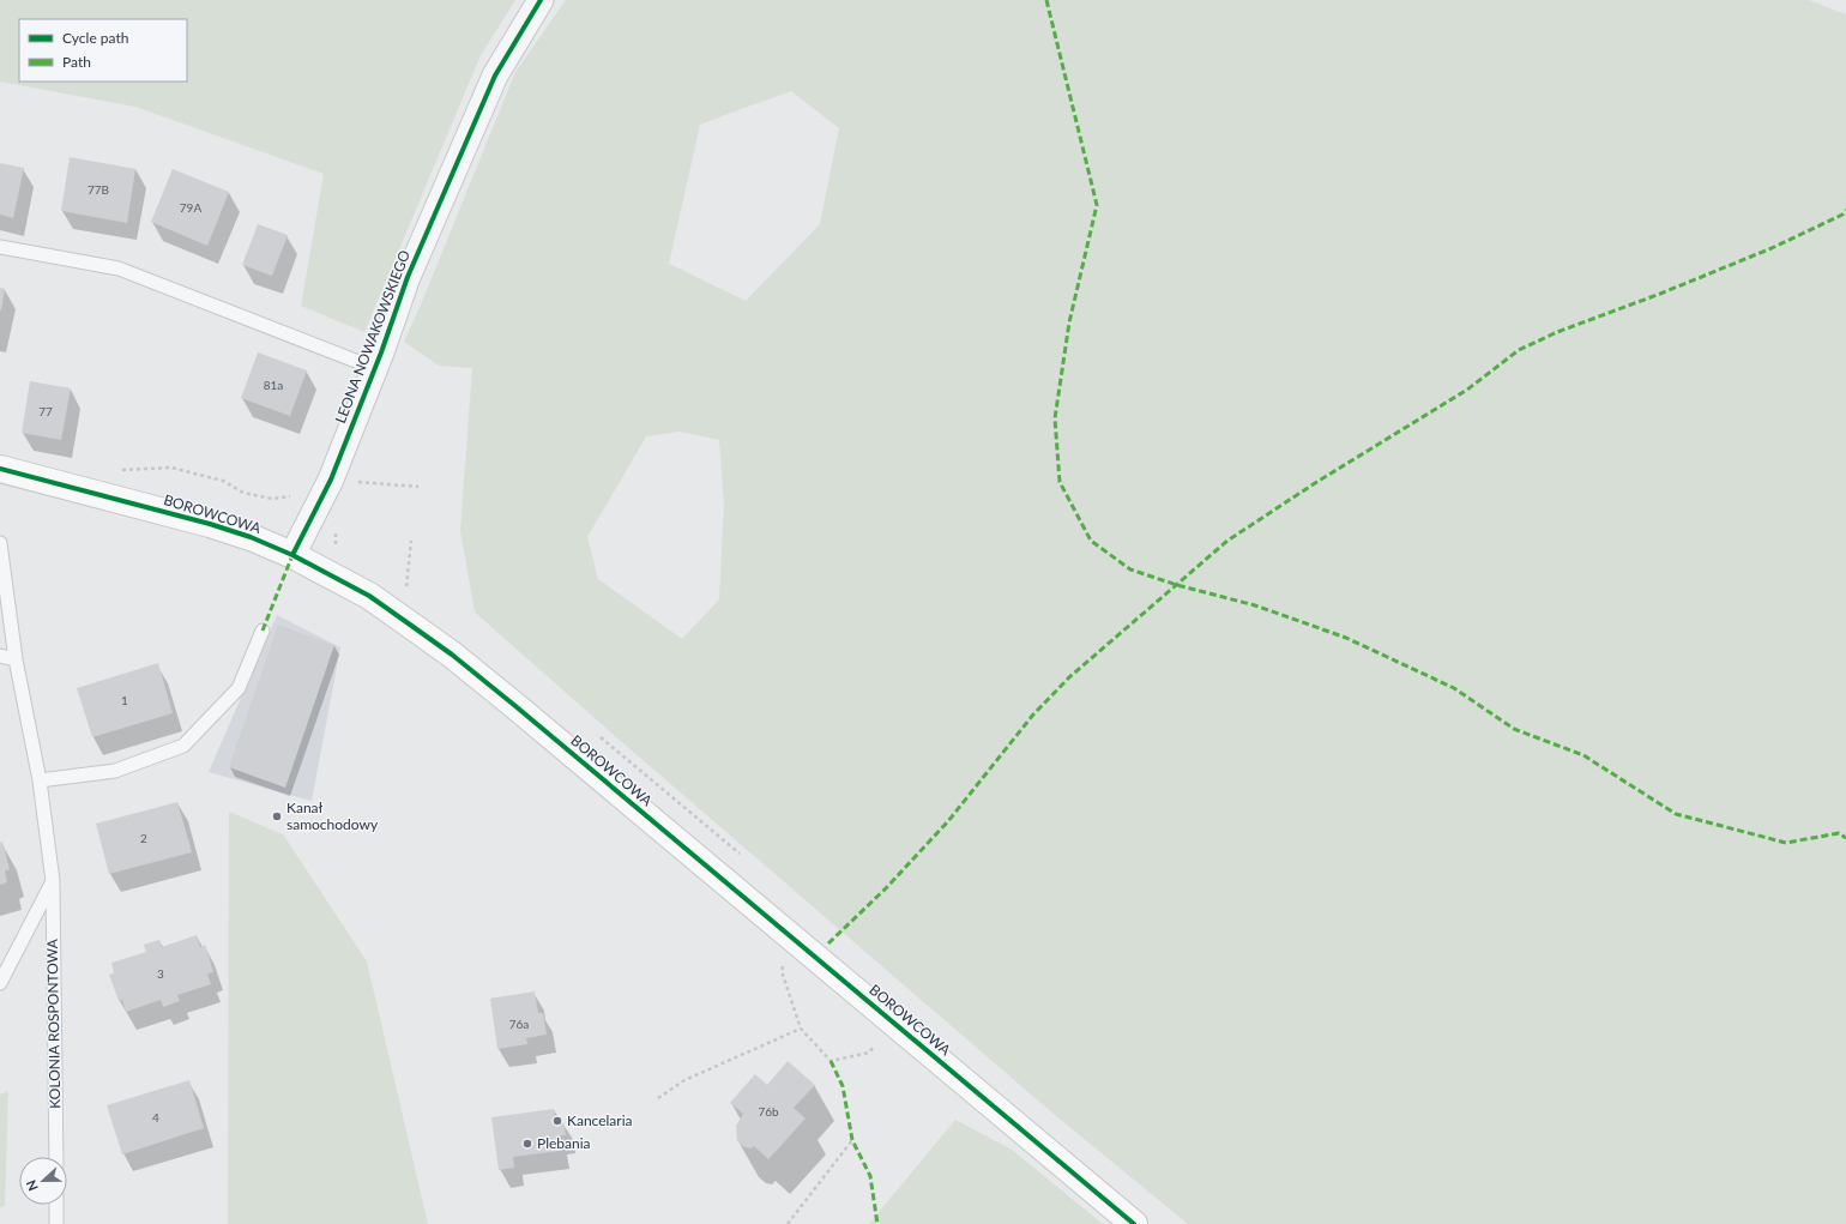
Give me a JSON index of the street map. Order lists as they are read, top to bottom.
{
  "streets": {
    "street": ["LEONA NOWAKOWSKIEGO", "BOROWCOWA"],
    "lane": ["KOLONIA ROSPONTOWA"]
  },
  "crossings": [
    ["LEONA NOWAKOWSKIEGO", "BOROWCOWA"]
  ],
  "places": ["Kanał samochodowy", "Kancelaria", "Plebania"],
  "house_numbers": [
    "77B",
    "79A",
    "81a",
    "77",
    "1",
    "2",
    "3",
    "76a",
    "76b",
    "4"
  ],
  "legend": ["Cycle path", "Path"],
  "north": "left"
}
